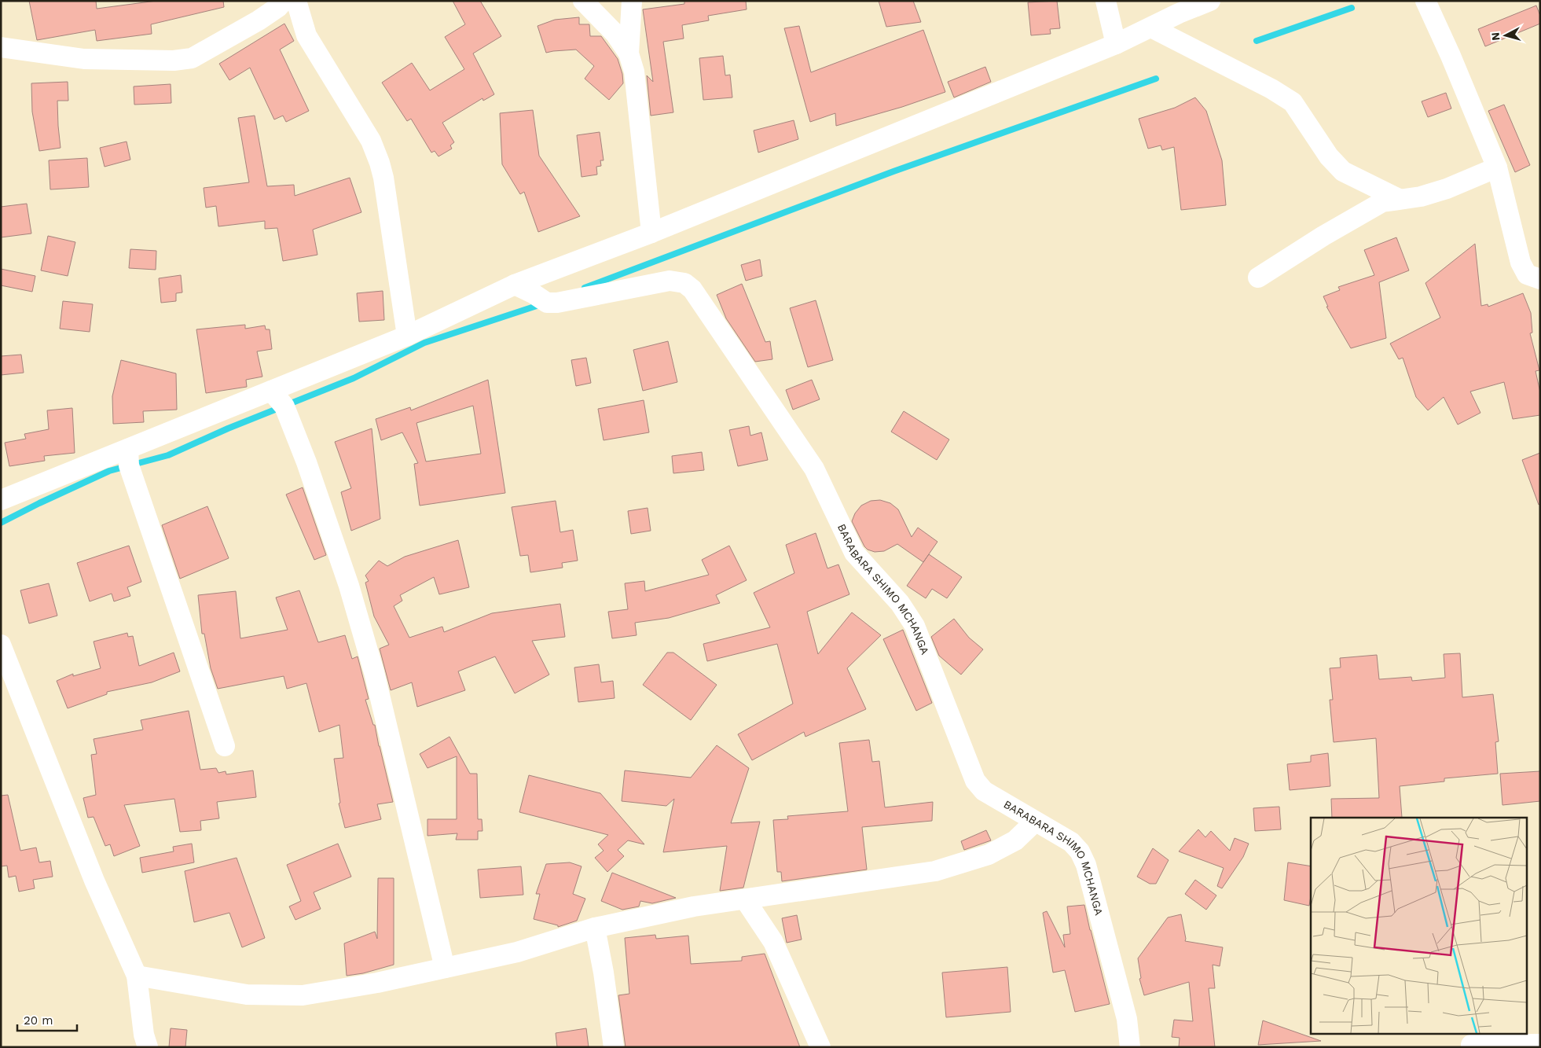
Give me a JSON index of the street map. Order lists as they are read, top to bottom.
{
  "streets": {
    "street": ["BARABARA SHIMO MCHANGA"]
  },
  "scale_bar": "20 m",
  "north": "left"
}
